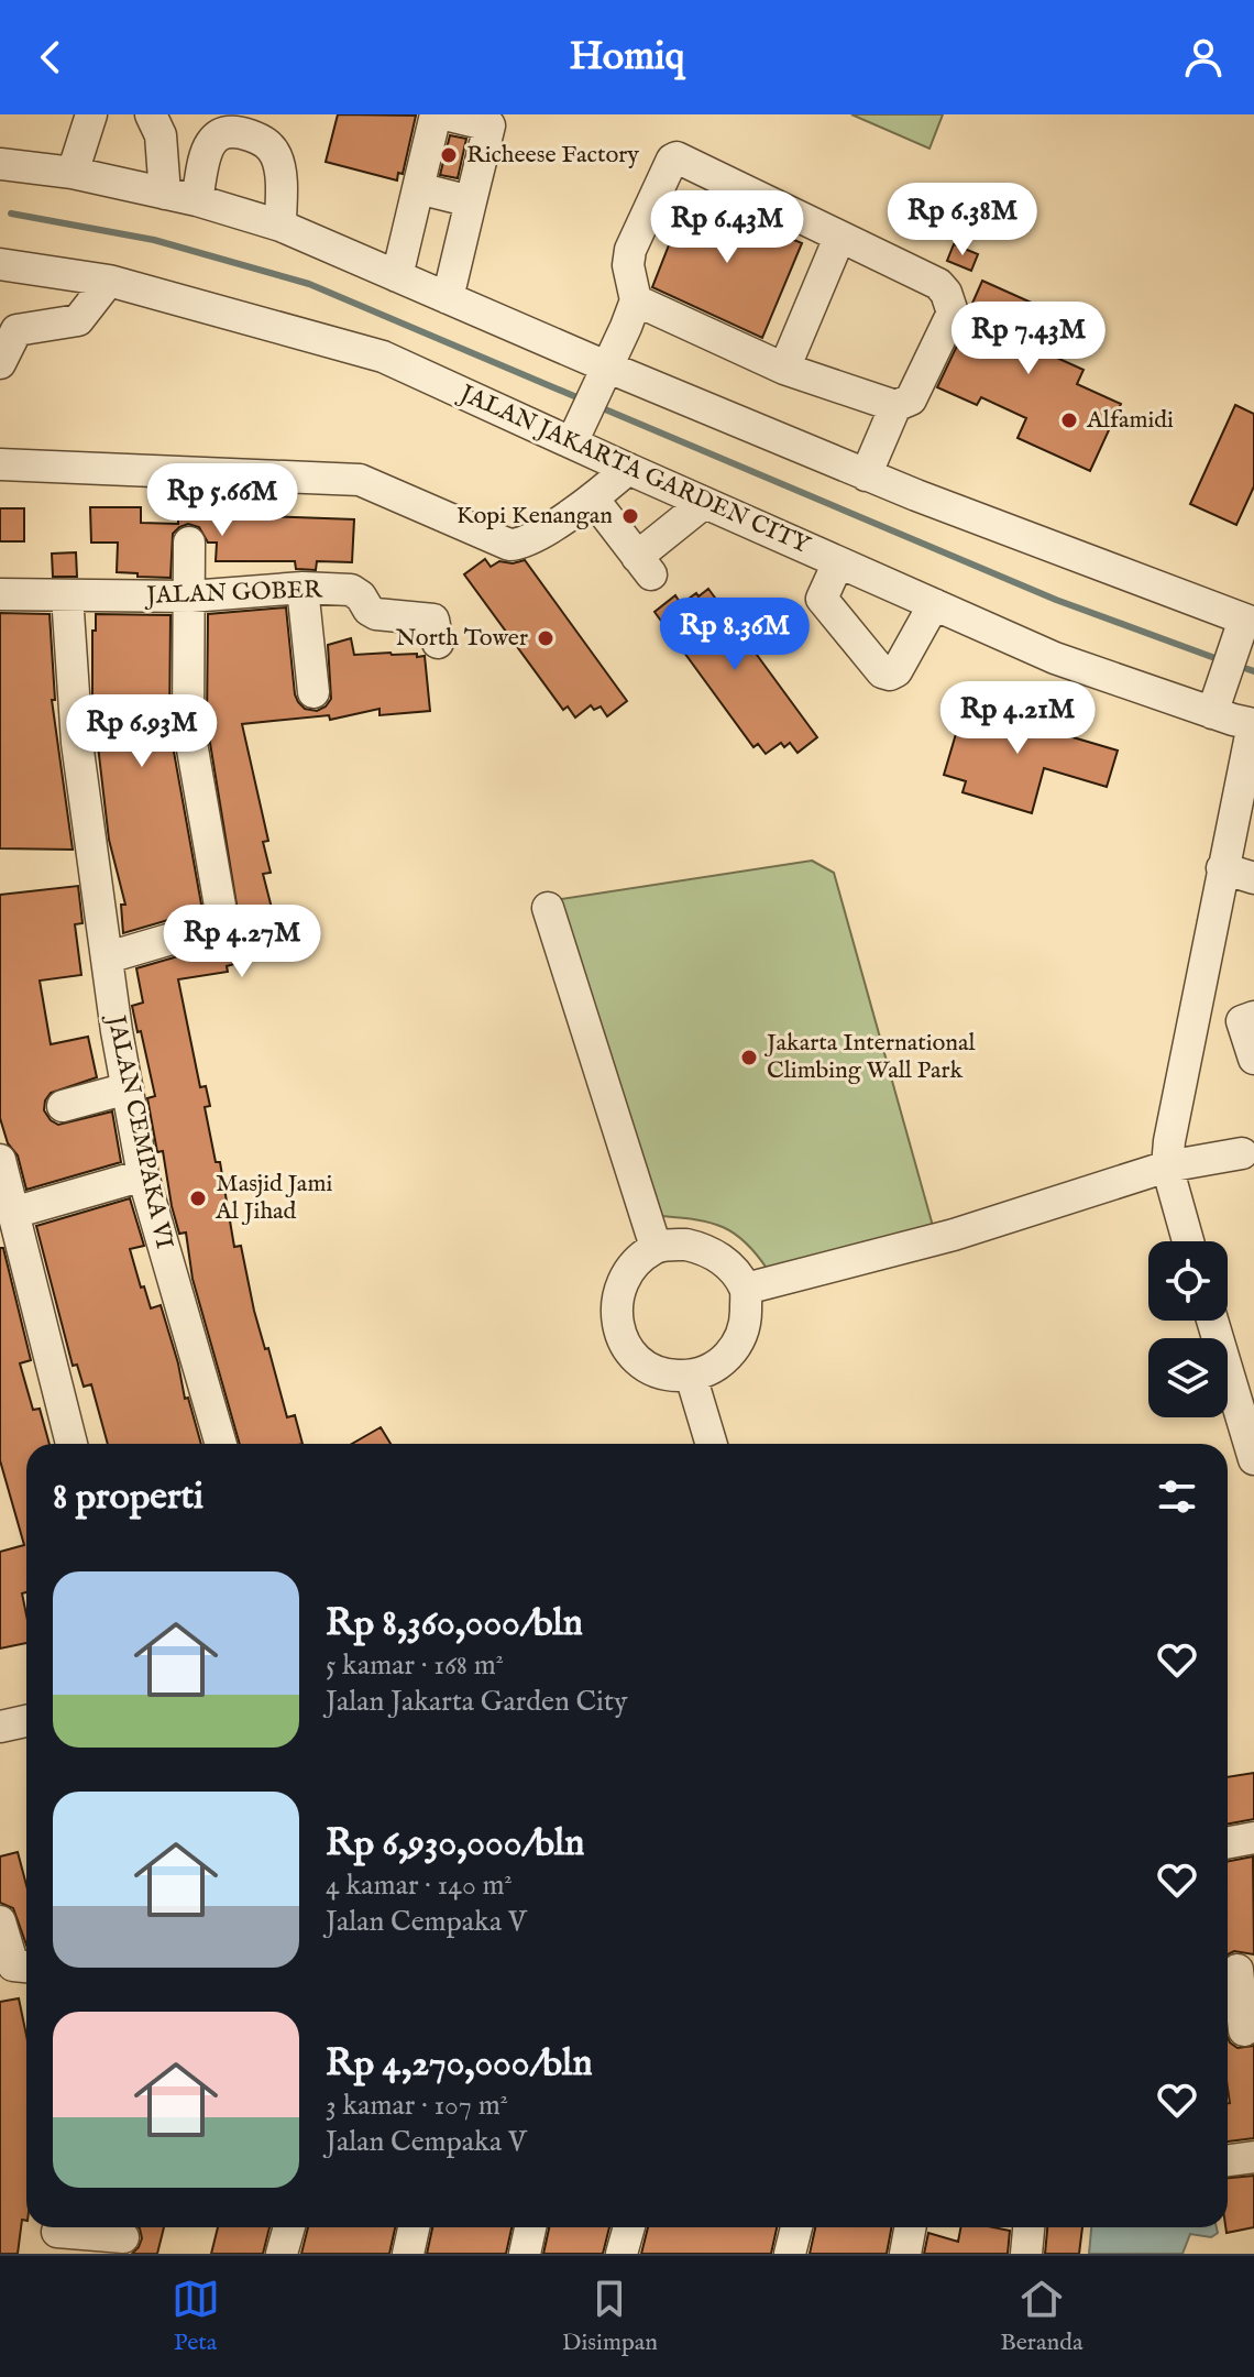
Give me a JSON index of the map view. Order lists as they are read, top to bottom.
{
  "streets": {
    "street": ["JALAN JAKARTA GARDEN CITY", "JALAN GOBER", "JALAN CEMPAKA VI"]
  },
  "crossings": [
    ["JALAN GOBER", "JALAN CEMPAKA VI"]
  ],
  "places": [
    "Richeese Factory",
    "Alfamidi",
    "Kopi Kenangan",
    "North Tower",
    "Jakarta International Climbing Wall Park",
    "Masjid Jami Al Jihad"
  ],
  "page": {
    "header": "Homiq",
    "price": [
      "Rp 6.38M",
      "Rp 6.43M",
      "Rp 7.43M",
      "Rp 5.66M",
      "Rp 8.36M",
      "Rp 4.21M",
      "Rp 6.93M",
      "Rp 4.27M"
    ],
    "heading": "8 properti",
    "list": [
      {
        "name": "Rp 8,360,000/bln",
        "note": "5 kamar · 168 m² · Jalan Jakarta Garden City"
      },
      {
        "name": "Rp 6,930,000/bln",
        "note": "4 kamar · 140 m² · Jalan Cempaka V"
      },
      {
        "name": "Rp 4,270,000/bln",
        "note": "3 kamar · 107 m² · Jalan Cempaka V"
      }
    ],
    "tabs": ["Peta", "Disimpan", "Beranda"]
  }
}
